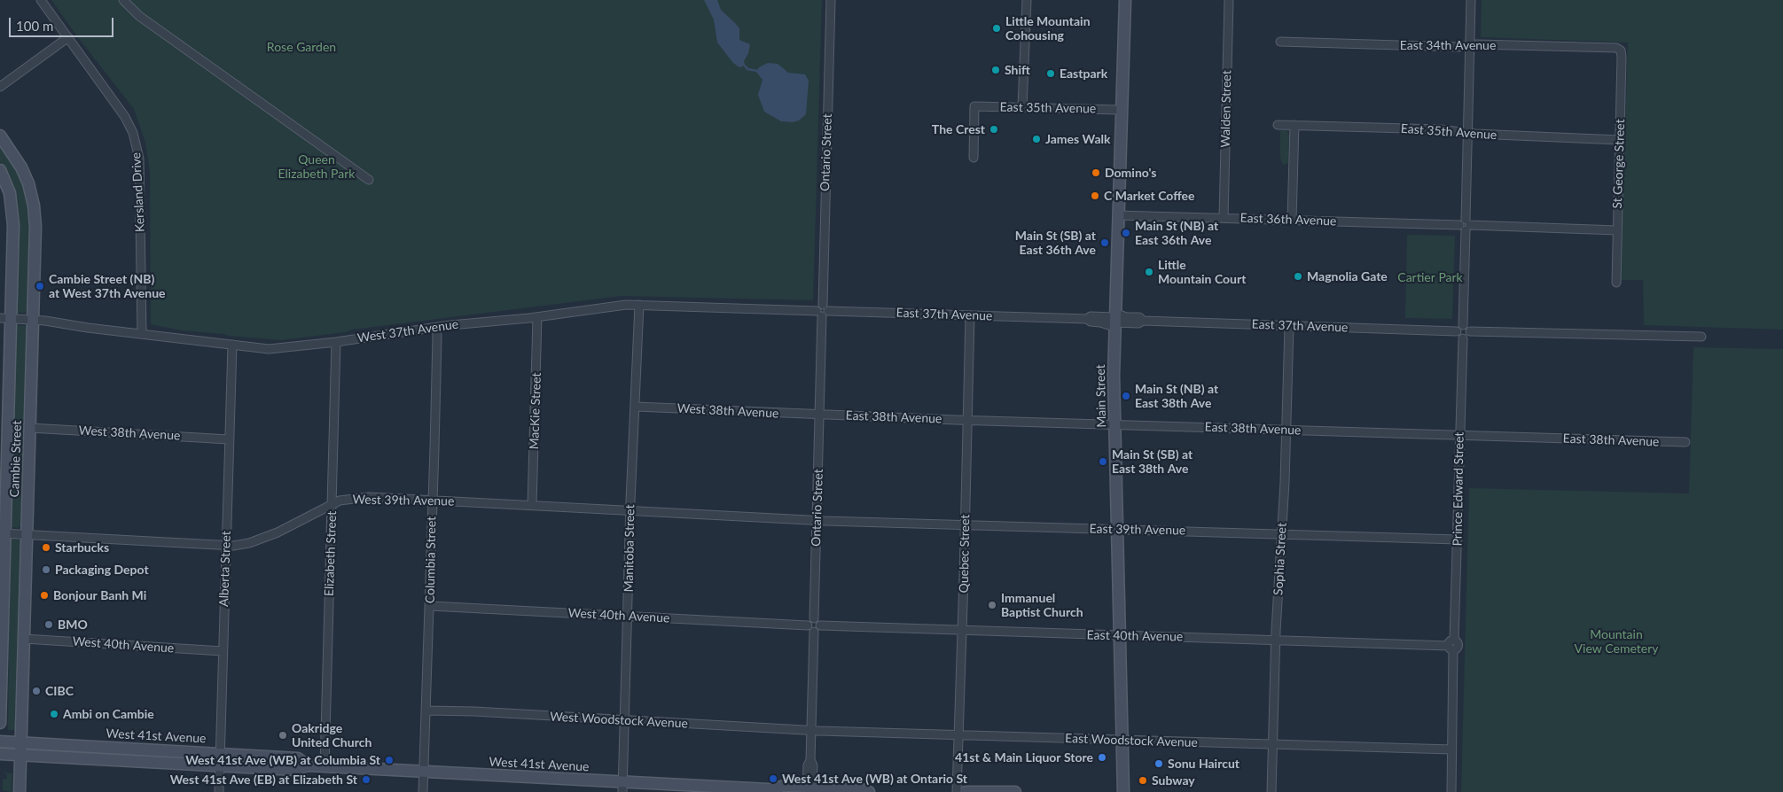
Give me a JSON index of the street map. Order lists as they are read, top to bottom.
{
  "streets": {
    "main road": ["Main Street", "Cambie Street", "West 41st Avenue"],
    "street": [
      "East 34th Avenue",
      "East 35th Avenue",
      "Walden Street",
      "Ontario Street",
      "St George Street",
      "Kersland Drive",
      "East 36th Avenue",
      "East 37th Avenue",
      "West 37th Avenue",
      "MacKie Street",
      "West 38th Avenue",
      "East 38th Avenue",
      "Prince Edward Street",
      "West 39th Avenue",
      "East 39th Avenue",
      "Manitoba Street",
      "Elizabeth Street",
      "Quebec Street",
      "Sophia Street",
      "Columbia Street",
      "Alberta Street",
      "West 40th Avenue",
      "East 40th Avenue",
      "West Woodstock Avenue",
      "East Woodstock Avenue"
    ]
  },
  "crossings": [
    ["East 34th Avenue", "St George Street"],
    ["East 35th Avenue", "St George Street"],
    ["East 35th Avenue", "Main Street"],
    ["Walden Street", "East 36th Avenue"],
    ["Ontario Street", "East 37th Avenue"],
    ["Ontario Street", "West 37th Avenue"],
    ["Ontario Street", "West 38th Avenue"],
    ["Ontario Street", "East 38th Avenue"],
    ["Ontario Street", "West 39th Avenue"],
    ["Ontario Street", "East 39th Avenue"],
    ["Ontario Street", "West 40th Avenue"],
    ["Ontario Street", "East 40th Avenue"],
    ["St George Street", "East 36th Avenue"],
    ["Kersland Drive", "West 37th Avenue"],
    ["East 36th Avenue", "Main Street"],
    ["East 37th Avenue", "West 37th Avenue"],
    ["East 37th Avenue", "Main Street"],
    ["East 37th Avenue", "Prince Edward Street"],
    ["East 37th Avenue", "Quebec Street"],
    ["East 37th Avenue", "Sophia Street"],
    ["West 37th Avenue", "MacKie Street"],
    ["West 37th Avenue", "Cambie Street"],
    ["West 37th Avenue", "Manitoba Street"],
    ["West 37th Avenue", "Elizabeth Street"],
    ["West 37th Avenue", "Columbia Street"],
    ["West 37th Avenue", "Alberta Street"],
    ["Main Street", "East 38th Avenue"],
    ["Main Street", "East 39th Avenue"],
    ["Main Street", "East 40th Avenue"],
    ["Main Street", "East Woodstock Avenue"],
    ["MacKie Street", "West 39th Avenue"],
    ["West 38th Avenue", "East 38th Avenue"],
    ["West 38th Avenue", "Cambie Street"],
    ["West 38th Avenue", "Manitoba Street"],
    ["West 38th Avenue", "Alberta Street"],
    ["East 38th Avenue", "Prince Edward Street"],
    ["East 38th Avenue", "Quebec Street"],
    ["East 38th Avenue", "Sophia Street"],
    ["Cambie Street", "West 39th Avenue"],
    ["Cambie Street", "West 40th Avenue"],
    ["Cambie Street", "West 41st Avenue"],
    ["Prince Edward Street", "East 39th Avenue"],
    ["Prince Edward Street", "East 40th Avenue"],
    ["Prince Edward Street", "East Woodstock Avenue"],
    ["West 39th Avenue", "East 39th Avenue"],
    ["West 39th Avenue", "Manitoba Street"],
    ["West 39th Avenue", "Elizabeth Street"],
    ["West 39th Avenue", "Columbia Street"],
    ["West 39th Avenue", "Alberta Street"],
    ["East 39th Avenue", "Quebec Street"],
    ["East 39th Avenue", "Sophia Street"],
    ["Manitoba Street", "West 40th Avenue"],
    ["Manitoba Street", "West Woodstock Avenue"],
    ["Manitoba Street", "West 41st Avenue"],
    ["Elizabeth Street", "West 41st Avenue"],
    ["Quebec Street", "East 40th Avenue"],
    ["Quebec Street", "East Woodstock Avenue"],
    ["Sophia Street", "East 40th Avenue"],
    ["Sophia Street", "East Woodstock Avenue"],
    ["Columbia Street", "West 40th Avenue"],
    ["Columbia Street", "West Woodstock Avenue"],
    ["Columbia Street", "West 41st Avenue"],
    ["Alberta Street", "West 40th Avenue"],
    ["Alberta Street", "West 41st Avenue"],
    ["West 40th Avenue", "East 40th Avenue"],
    ["West Woodstock Avenue", "East Woodstock Avenue"]
  ],
  "parks": [
    "Rose Garden",
    "Queen Elizabeth Park",
    "Cartier Park",
    "Mountain View Cemetery"
  ],
  "places": [
    "Little Mountain Cohousing",
    "Shift",
    "Eastpark",
    "The Crest",
    "James Walk",
    "Domino's",
    "C Market Coffee",
    "Main St (NB) at East 36th Ave",
    "Main St (SB) at East 36th Ave",
    "Little Mountain Court",
    "Magnolia Gate",
    "Cambie Street (NB) at West 37th Avenue",
    "Main St (NB) at East 38th Ave",
    "Main St (SB) at East 38th Ave",
    "Starbucks",
    "Packaging Depot",
    "Bonjour Banh Mi",
    "Immanuel Baptist Church",
    "BMO",
    "CIBC",
    "Ambi on Cambie",
    "Oakridge United Church",
    "41st & Main Liquor Store",
    "West 41st Ave (WB) at Columbia St",
    "Sonu Haircut",
    "West 41st Ave (WB) at Ontario St",
    "West 41st Ave (EB) at Elizabeth St",
    "Subway"
  ],
  "scale_bar": "100 m"
}
